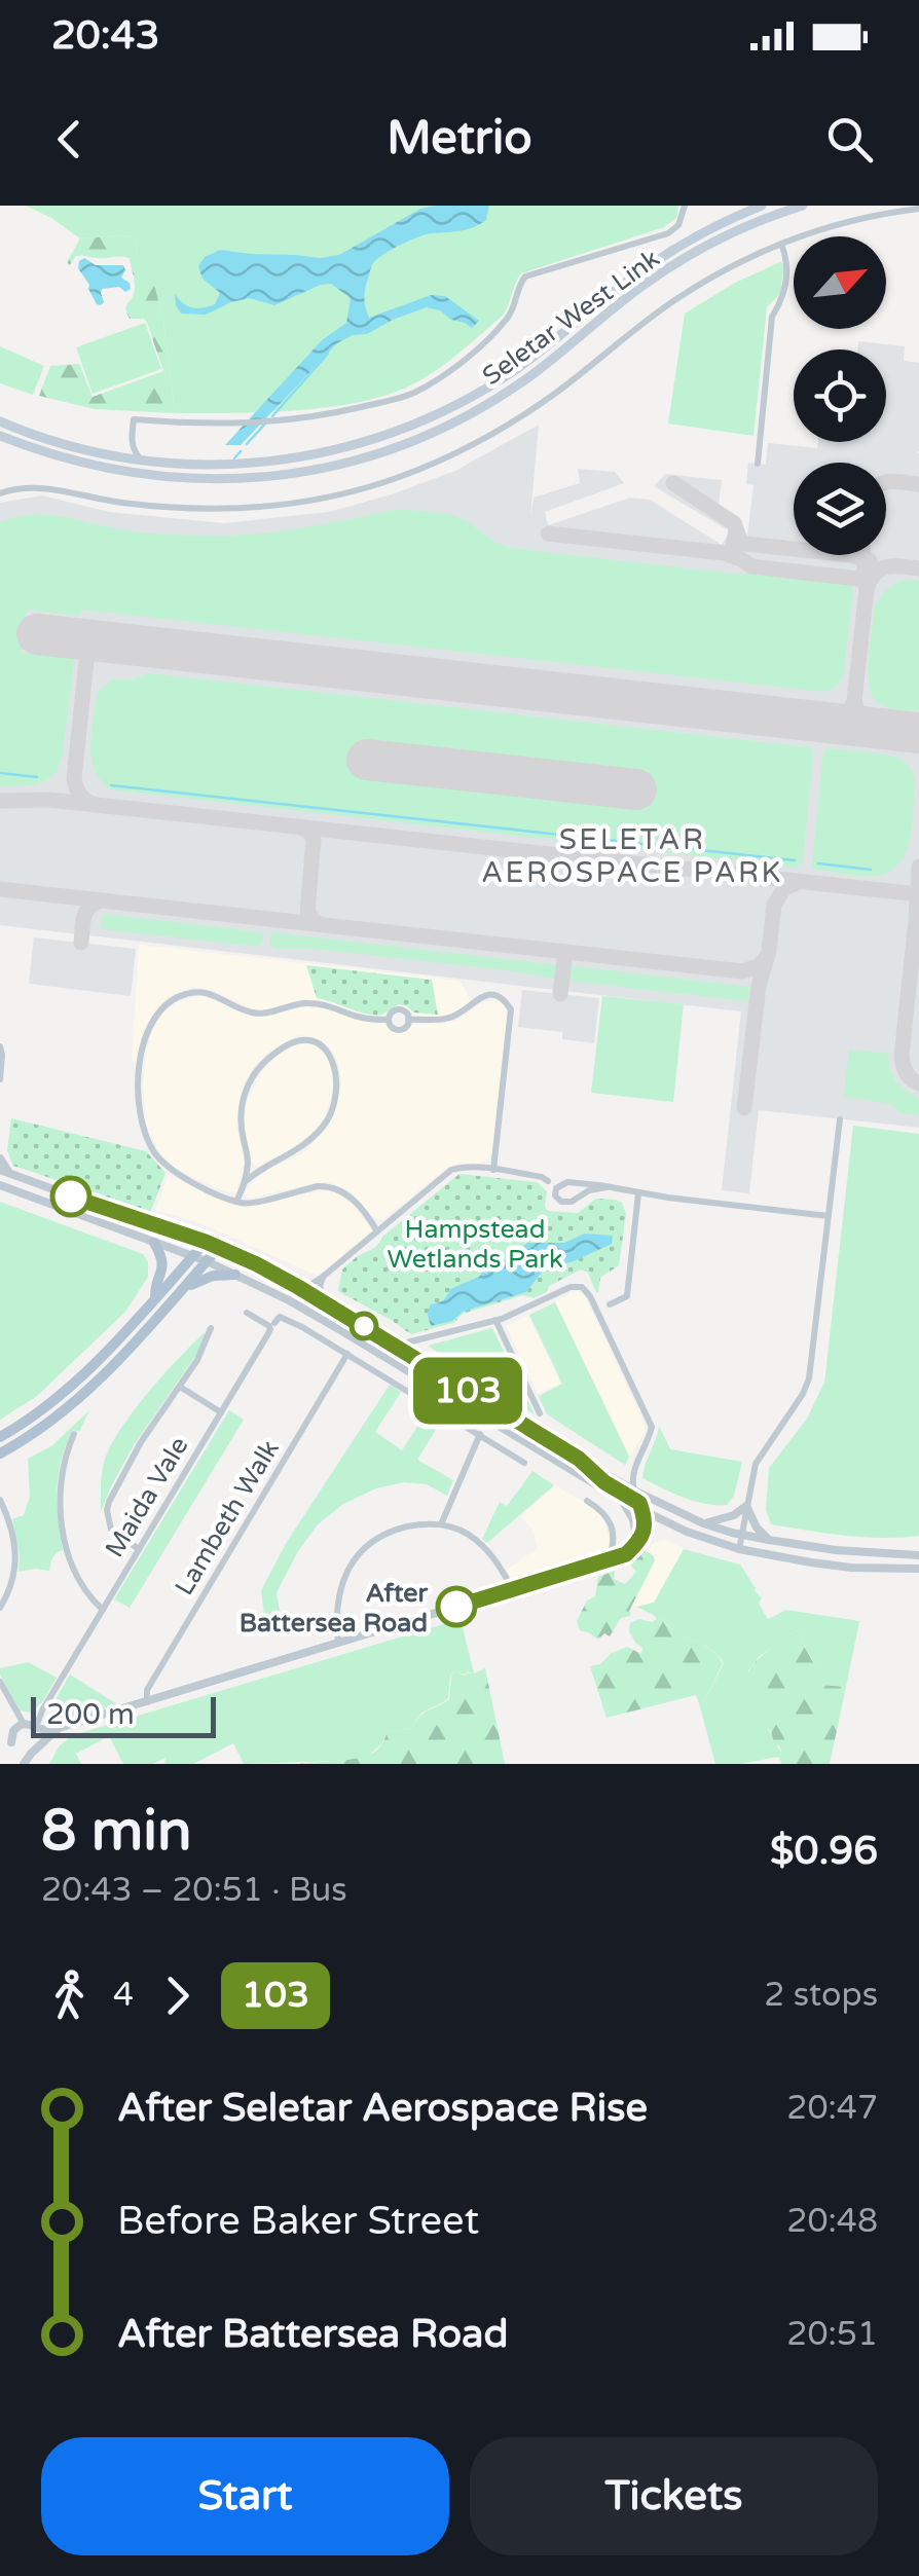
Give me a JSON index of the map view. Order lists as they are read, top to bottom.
{
  "streets": {
    "main road": ["Seletar West Link"],
    "street": ["Maida Vale", "Lambeth Walk"]
  },
  "districts": ["SELETAR AEROSPACE PARK"],
  "parks": ["Hampstead Wetlands Park"],
  "places": ["After Battersea Road"],
  "lines": ["bus line 103"],
  "scale_bar": "200 m",
  "north": "top right",
  "page": {
    "status": "20:43",
    "header": "Metrio",
    "on_map": "103",
    "scale": "200 m",
    "heading": ["8 min", "20:43 – 20:51 · Bus", "$0.96"],
    "legs": ["4", "103", "2 stops"],
    "list": [
      {
        "name": "After Seletar Aerospace Rise",
        "value": "20:47"
      },
      {
        "name": "Before Baker Street",
        "value": "20:48"
      },
      {
        "name": "After Battersea Road",
        "value": "20:51"
      }
    ],
    "buttons": ["Start", "Tickets"]
  }
}
